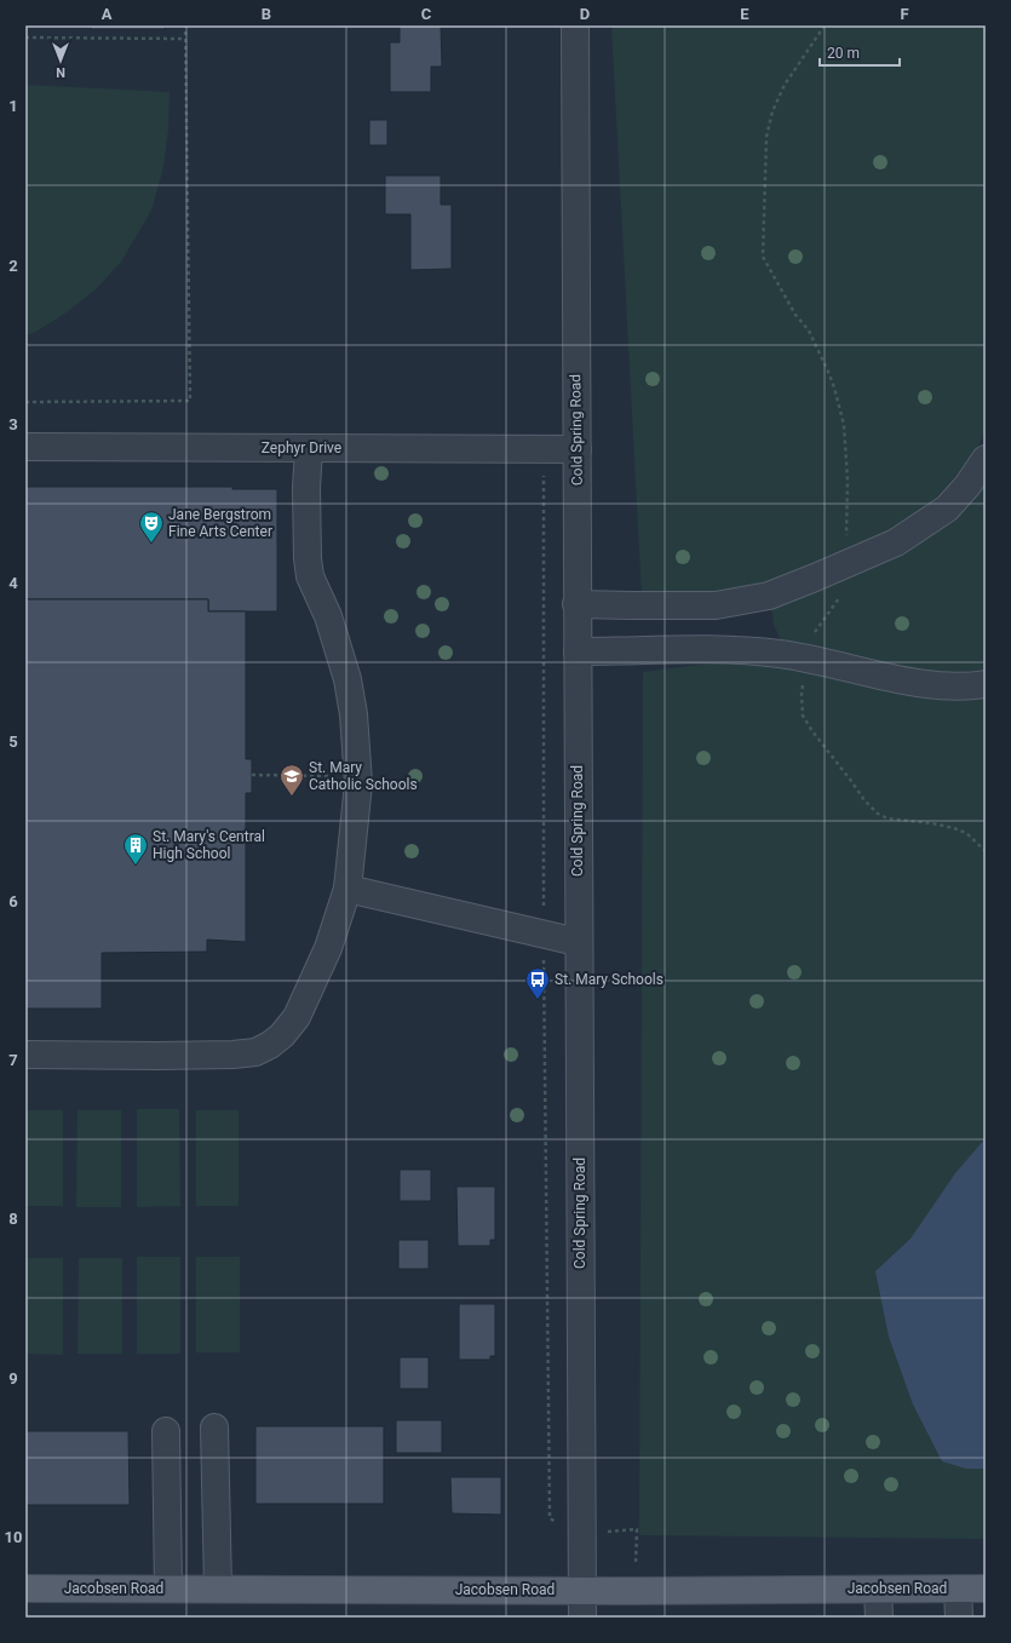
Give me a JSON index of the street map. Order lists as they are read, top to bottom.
{
  "streets": {
    "main road": ["Jacobsen Road"],
    "street": ["Cold Spring Road", "Zephyr Drive"]
  },
  "crossings": [
    ["Cold Spring Road", "Zephyr Drive"],
    ["Cold Spring Road", "Jacobsen Road"]
  ],
  "places": {
    "theatre": ["Jane Bergstrom Fine Arts Center"],
    "school or university": ["St. Mary Catholic Schools"],
    "building": ["St. Mary's Central High School"],
    "bus stop": ["St. Mary Schools"]
  },
  "scale_bar": "20 m",
  "north": "bottom",
  "grid": {
    "columns": [
      "A",
      "B",
      "C",
      "D",
      "E",
      "F"
    ],
    "rows": [
      "1",
      "2",
      "3",
      "4",
      "5",
      "6",
      "7",
      "8",
      "9",
      "10"
    ]
  }
}
